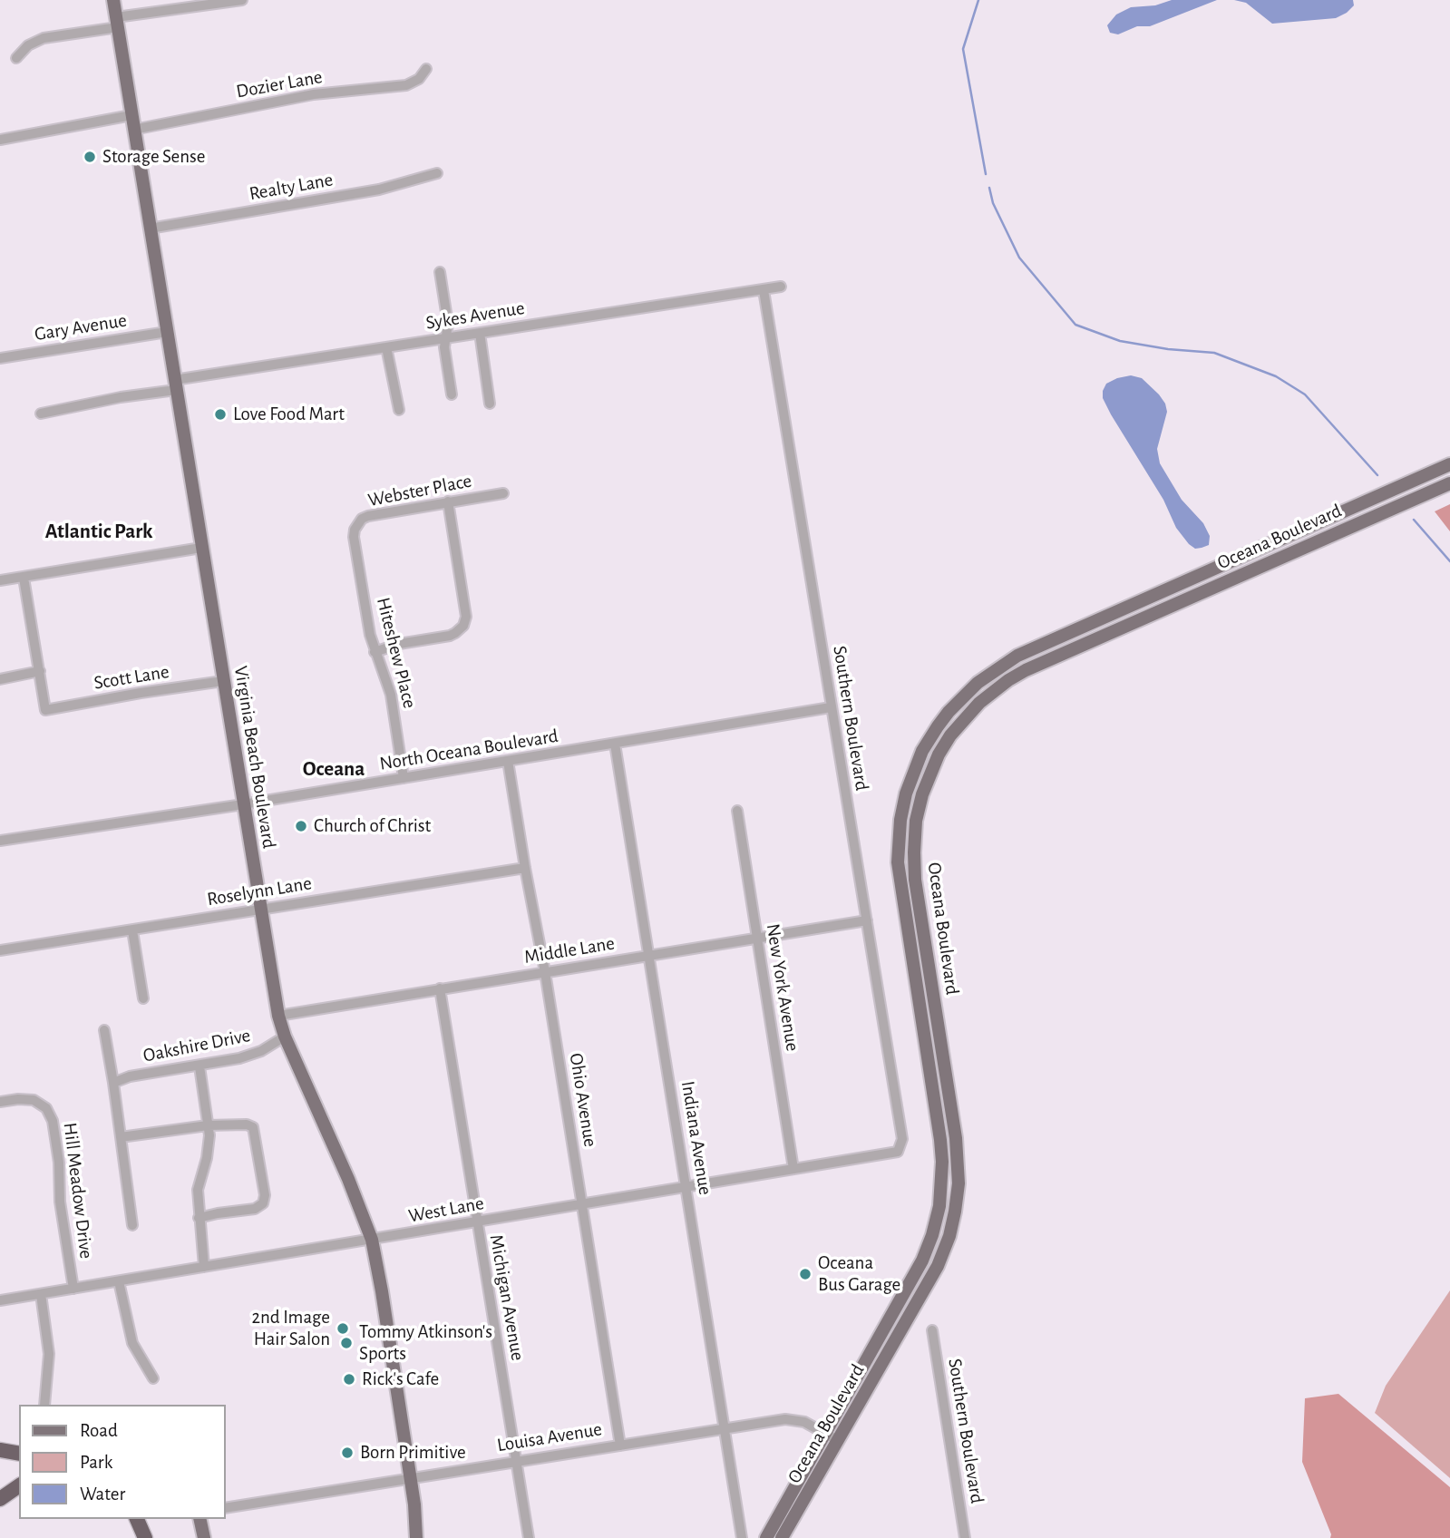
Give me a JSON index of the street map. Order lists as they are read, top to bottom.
{
  "streets": {
    "main road": ["Oceana Boulevard", "Virginia Beach Boulevard"],
    "street": [
      "Dozier Lane",
      "Realty Lane",
      "Sykes Avenue",
      "Gary Avenue",
      "Webster Place",
      "Hiteshew Place",
      "Scott Lane",
      "Southern Boulevard",
      "North Oceana Boulevard",
      "Roselynn Lane",
      "Middle Lane",
      "New York Avenue",
      "Oakshire Drive",
      "Ohio Avenue",
      "Indiana Avenue",
      "Hill Meadow Drive",
      "West Lane",
      "Michigan Avenue",
      "Louisa Avenue"
    ]
  },
  "crossings": [
    ["Dozier Lane", "Virginia Beach Boulevard"],
    ["Realty Lane", "Virginia Beach Boulevard"],
    ["Sykes Avenue", "Southern Boulevard"],
    ["Sykes Avenue", "Virginia Beach Boulevard"],
    ["Gary Avenue", "Virginia Beach Boulevard"],
    ["Webster Place", "Hiteshew Place"],
    ["Oceana Boulevard", "Louisa Avenue"],
    ["Hiteshew Place", "North Oceana Boulevard"],
    ["Scott Lane", "Virginia Beach Boulevard"],
    ["Southern Boulevard", "North Oceana Boulevard"],
    ["Southern Boulevard", "Middle Lane"],
    ["Southern Boulevard", "West Lane"],
    ["North Oceana Boulevard", "Virginia Beach Boulevard"],
    ["North Oceana Boulevard", "Ohio Avenue"],
    ["North Oceana Boulevard", "Indiana Avenue"],
    ["Virginia Beach Boulevard", "Roselynn Lane"],
    ["Virginia Beach Boulevard", "Middle Lane"],
    ["Virginia Beach Boulevard", "Oakshire Drive"],
    ["Virginia Beach Boulevard", "West Lane"],
    ["Virginia Beach Boulevard", "Louisa Avenue"],
    ["Roselynn Lane", "Ohio Avenue"],
    ["Middle Lane", "New York Avenue"],
    ["Middle Lane", "Ohio Avenue"],
    ["Middle Lane", "Indiana Avenue"],
    ["Middle Lane", "Michigan Avenue"],
    ["New York Avenue", "West Lane"],
    ["Ohio Avenue", "West Lane"],
    ["Ohio Avenue", "Louisa Avenue"],
    ["Indiana Avenue", "West Lane"],
    ["Indiana Avenue", "Louisa Avenue"],
    ["Hill Meadow Drive", "West Lane"],
    ["West Lane", "Michigan Avenue"],
    ["Michigan Avenue", "Louisa Avenue"]
  ],
  "districts": ["Atlantic Park", "Oceana"],
  "places": [
    "Storage Sense",
    "Love Food Mart",
    "Church of Christ",
    "Oceana Bus Garage",
    "2nd Image Hair Salon",
    "Tommy Atkinson's Sports",
    "Rick's Cafe",
    "Born Primitive"
  ],
  "legend": ["Road", "Park", "Water"]
}
